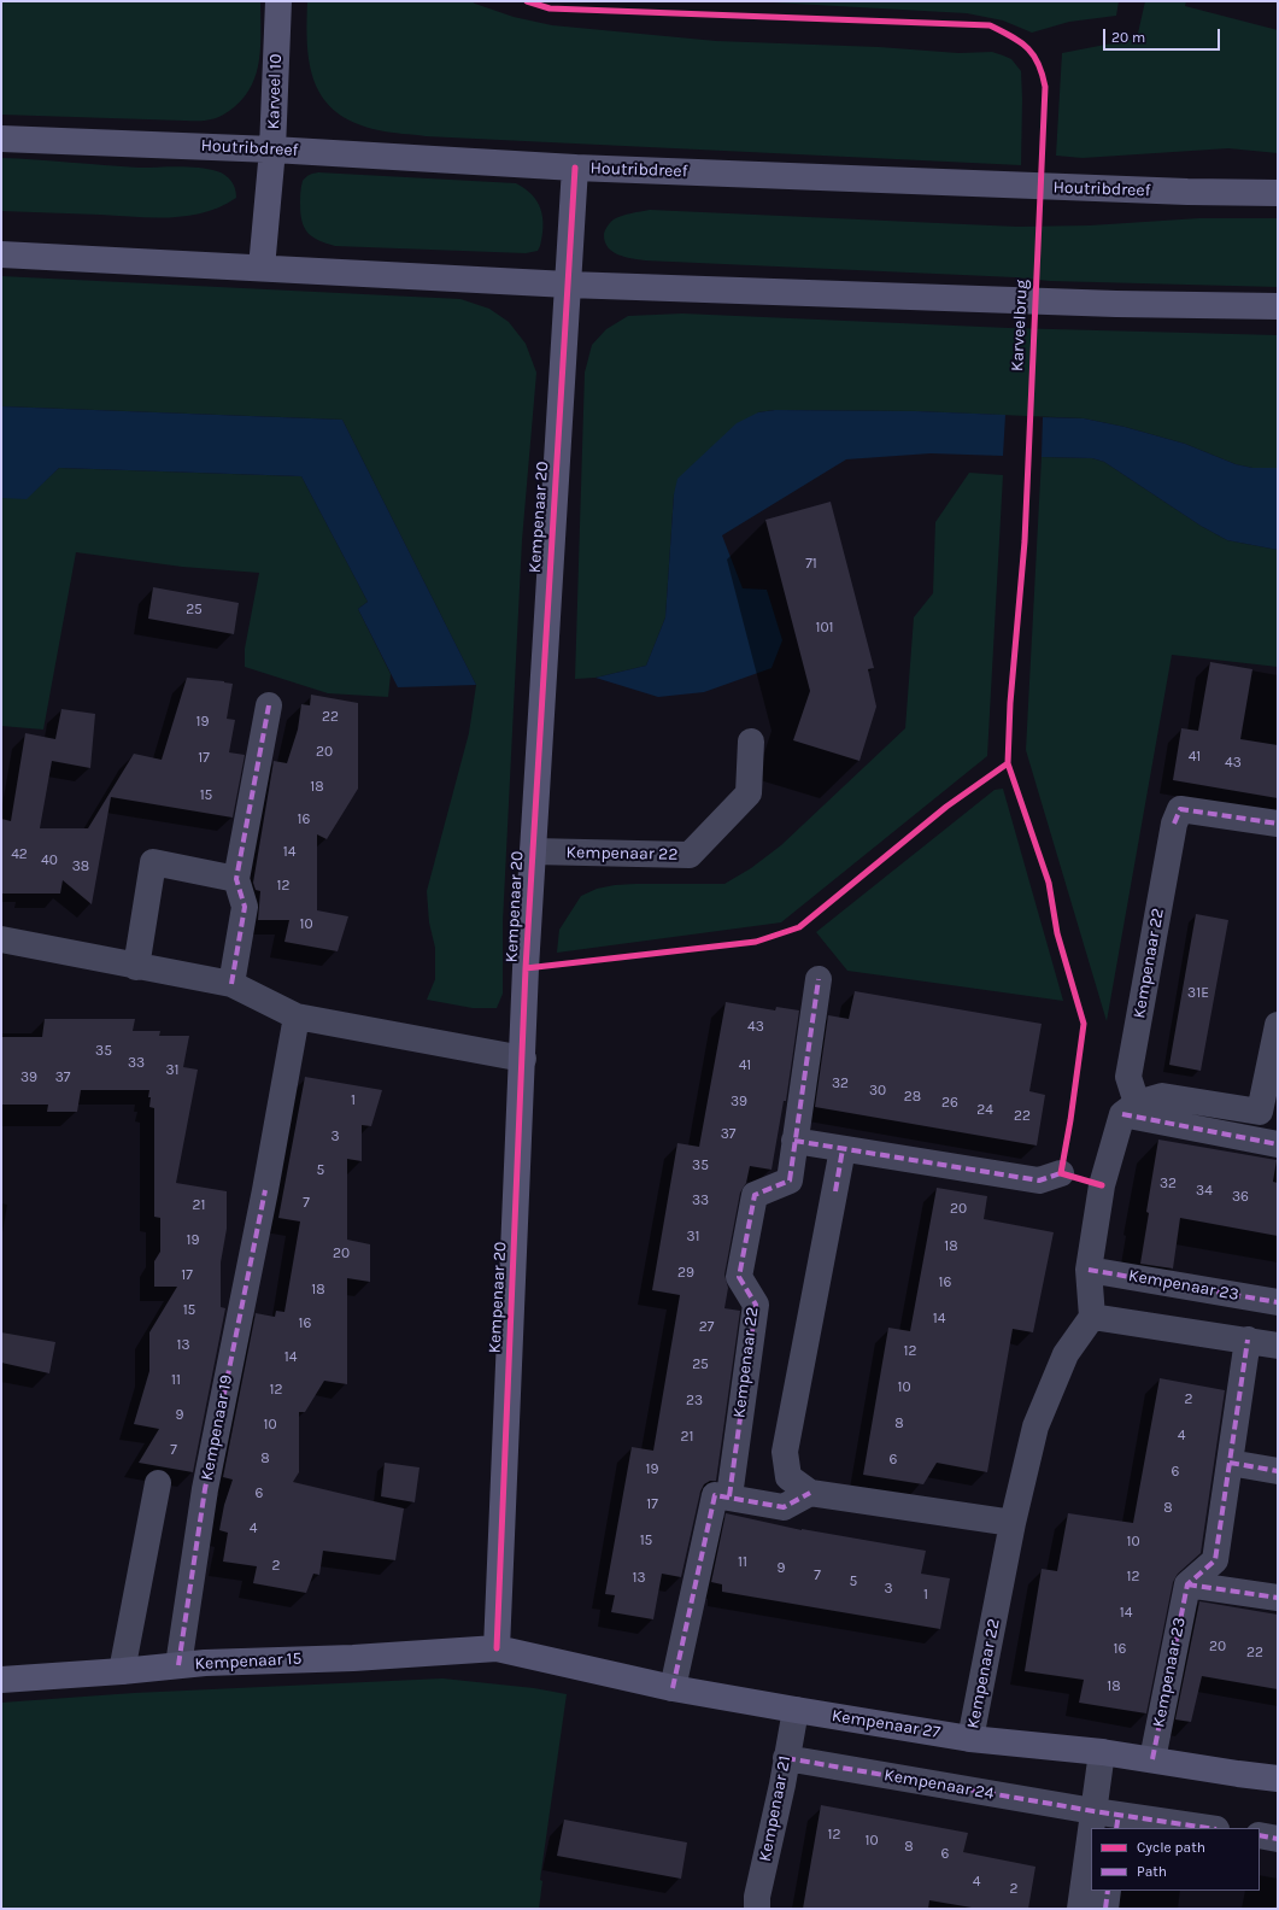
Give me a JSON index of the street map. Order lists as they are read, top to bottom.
{
  "streets": {
    "street": [
      "Karveel 10",
      "Houtribdreef",
      "Kempenaar 20",
      "Kempenaar 22",
      "Kempenaar 23",
      "Kempenaar 19",
      "Kempenaar 15",
      "Kempenaar 27",
      "Kempenaar 24",
      "Kempenaar 21"
    ],
    "cycle path": ["Karveelbrug"]
  },
  "crossings": [
    ["Karveel 10", "Houtribdreef"],
    ["Houtribdreef", "Kempenaar 20"],
    ["Kempenaar 20", "Kempenaar 22"],
    ["Kempenaar 20", "Kempenaar 15"],
    ["Kempenaar 20", "Kempenaar 27"],
    ["Kempenaar 22", "Kempenaar 27"],
    ["Kempenaar 23", "Kempenaar 27"],
    ["Kempenaar 19", "Kempenaar 15"],
    ["Kempenaar 15", "Kempenaar 27"],
    ["Kempenaar 27", "Kempenaar 21"],
    ["Kempenaar 24", "Kempenaar 21"]
  ],
  "house_numbers": [
    "71",
    "25",
    "101",
    "22",
    "19",
    "20",
    "41",
    "17",
    "43",
    "18",
    "15",
    "16",
    "14",
    "42",
    "40",
    "38",
    "12",
    "10",
    "31E",
    "43",
    "35",
    "33",
    "41",
    "31",
    "39",
    "37",
    "32",
    "30",
    "28",
    "1",
    "39",
    "26",
    "24",
    "22",
    "37",
    "3",
    "35",
    "5",
    "32",
    "34",
    "36",
    "33",
    "7",
    "21",
    "20",
    "31",
    "19",
    "18",
    "20",
    "29",
    "17",
    "16",
    "18",
    "15",
    "14",
    "16",
    "27",
    "13",
    "12",
    "14",
    "25",
    "11",
    "10",
    "12",
    "2",
    "23",
    "9",
    "8",
    "10",
    "4",
    "21",
    "7",
    "8",
    "6",
    "19",
    "6",
    "6",
    "17",
    "8",
    "4",
    "15",
    "10",
    "11",
    "2",
    "9",
    "7",
    "12",
    "13",
    "5",
    "3",
    "1",
    "14",
    "20",
    "16",
    "22",
    "18",
    "12",
    "10",
    "8",
    "6",
    "4",
    "2"
  ],
  "legend": ["Cycle path", "Path"],
  "scale_bar": "20 m"
}
